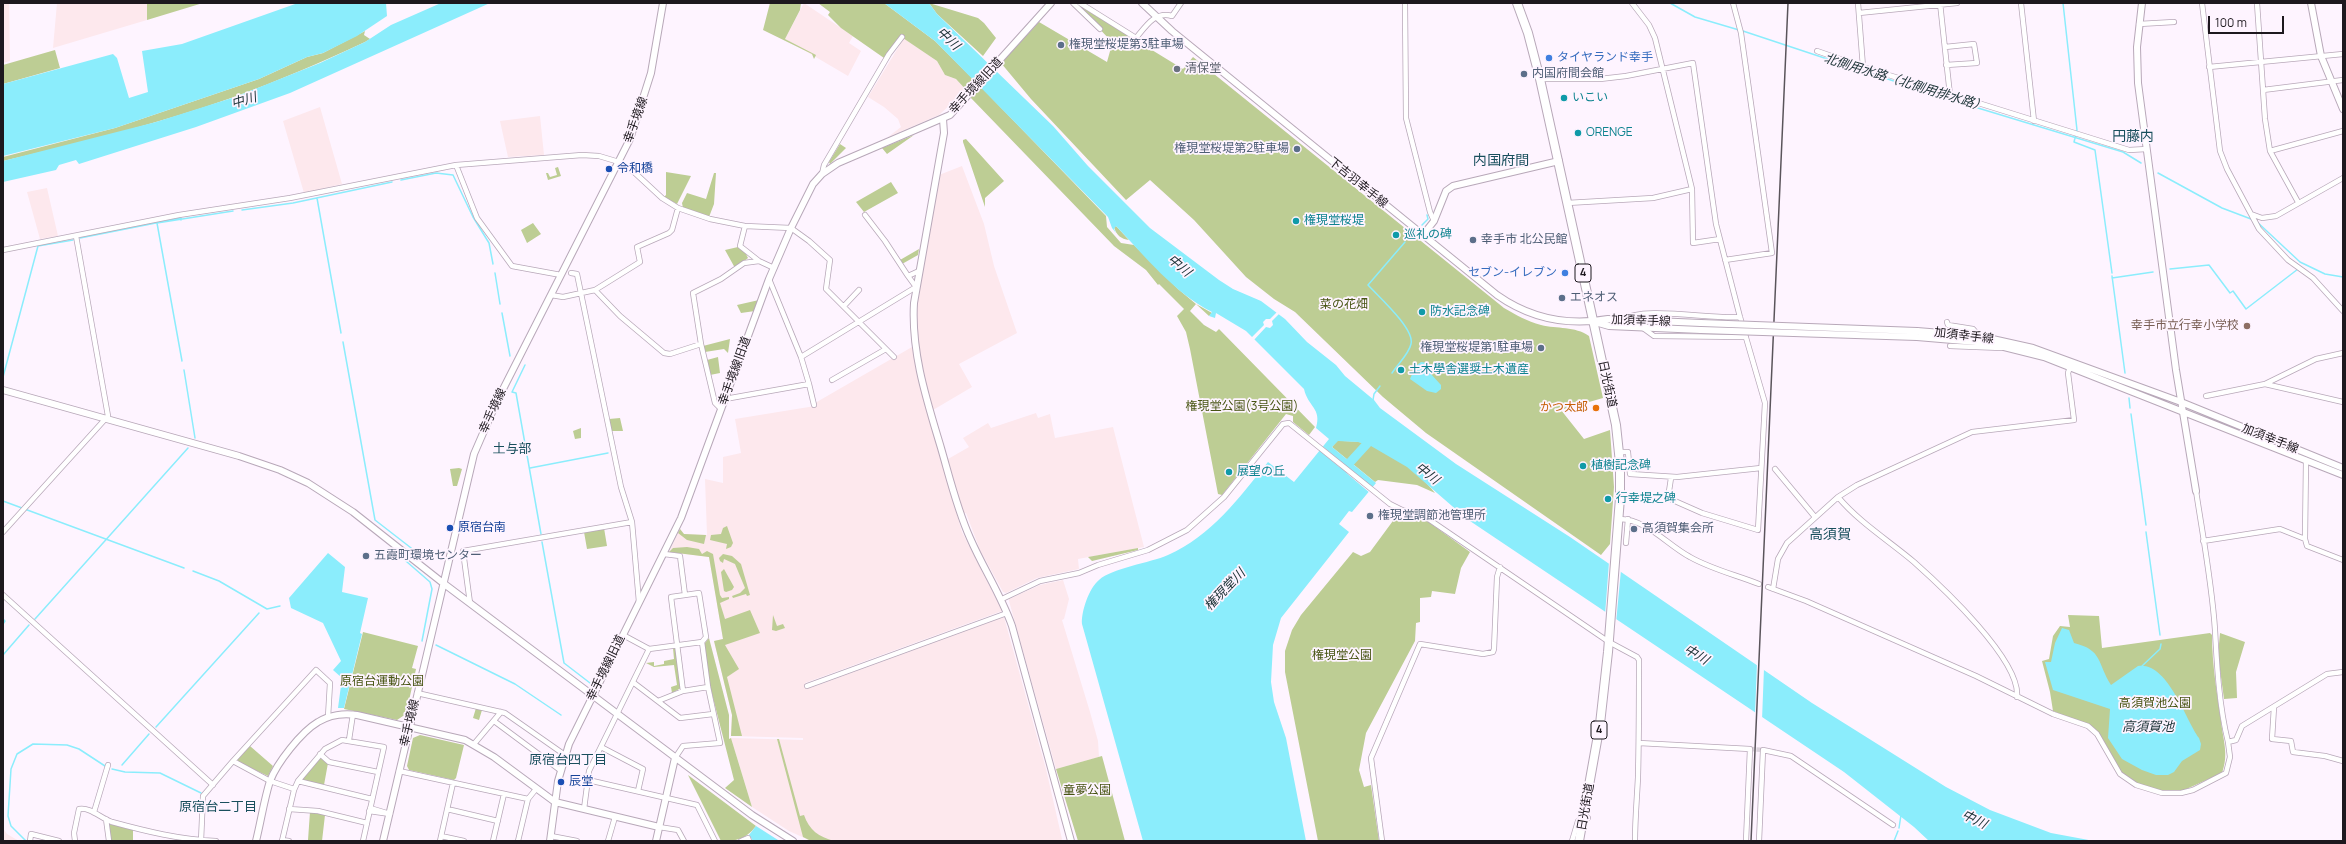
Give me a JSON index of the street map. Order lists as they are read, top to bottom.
{
  "streets": {
    "highway": ["4", "日光街道"],
    "street": [
      "幸手境線旧道",
      "幸手境線",
      "下吉羽幸手線",
      "加須幸手線"
    ]
  },
  "crossings": [
    ["下吉羽幸手線", "加須幸手線"],
    ["下吉羽幸手線", "日光街道"],
    ["加須幸手線", "日光街道"]
  ],
  "districts": [
    "円藤内",
    "内国府間",
    "土与部",
    "高須賀",
    "原宿台四丁目",
    "原宿台二丁目"
  ],
  "water": [
    "中川",
    "北側用水路（北側用排水路）",
    "権現堂川",
    "高須賀池"
  ],
  "parks": [
    "菜の花畑",
    "権現堂公園(3号公園)",
    "権現堂公園",
    "原宿台運動公園",
    "高須賀池公園",
    "童夢公園"
  ],
  "places": [
    "権現堂桜堤第3駐車場",
    "タイヤランド幸手",
    "清保堂",
    "内国府間会館",
    "いこい",
    "ORENGE",
    "権現堂桜堤第2駐車場",
    "令和橋",
    "権現堂桜堤",
    "巡礼の碑",
    "幸手市 北公民館",
    "セブン-イレブン",
    "エネオス",
    "防水記念碑",
    "幸手市立行幸小学校",
    "権現堂桜堤第1駐車場",
    "土木學舎選奨土木遺産",
    "かつ太郎",
    "植樹記念碑",
    "展望の丘",
    "行幸堤之碑",
    "権現堂調節池管理所",
    "原宿台南",
    "高須賀集会所",
    "五霞町環境センター",
    "辰堂"
  ],
  "scale_bar": "100 m"
}
